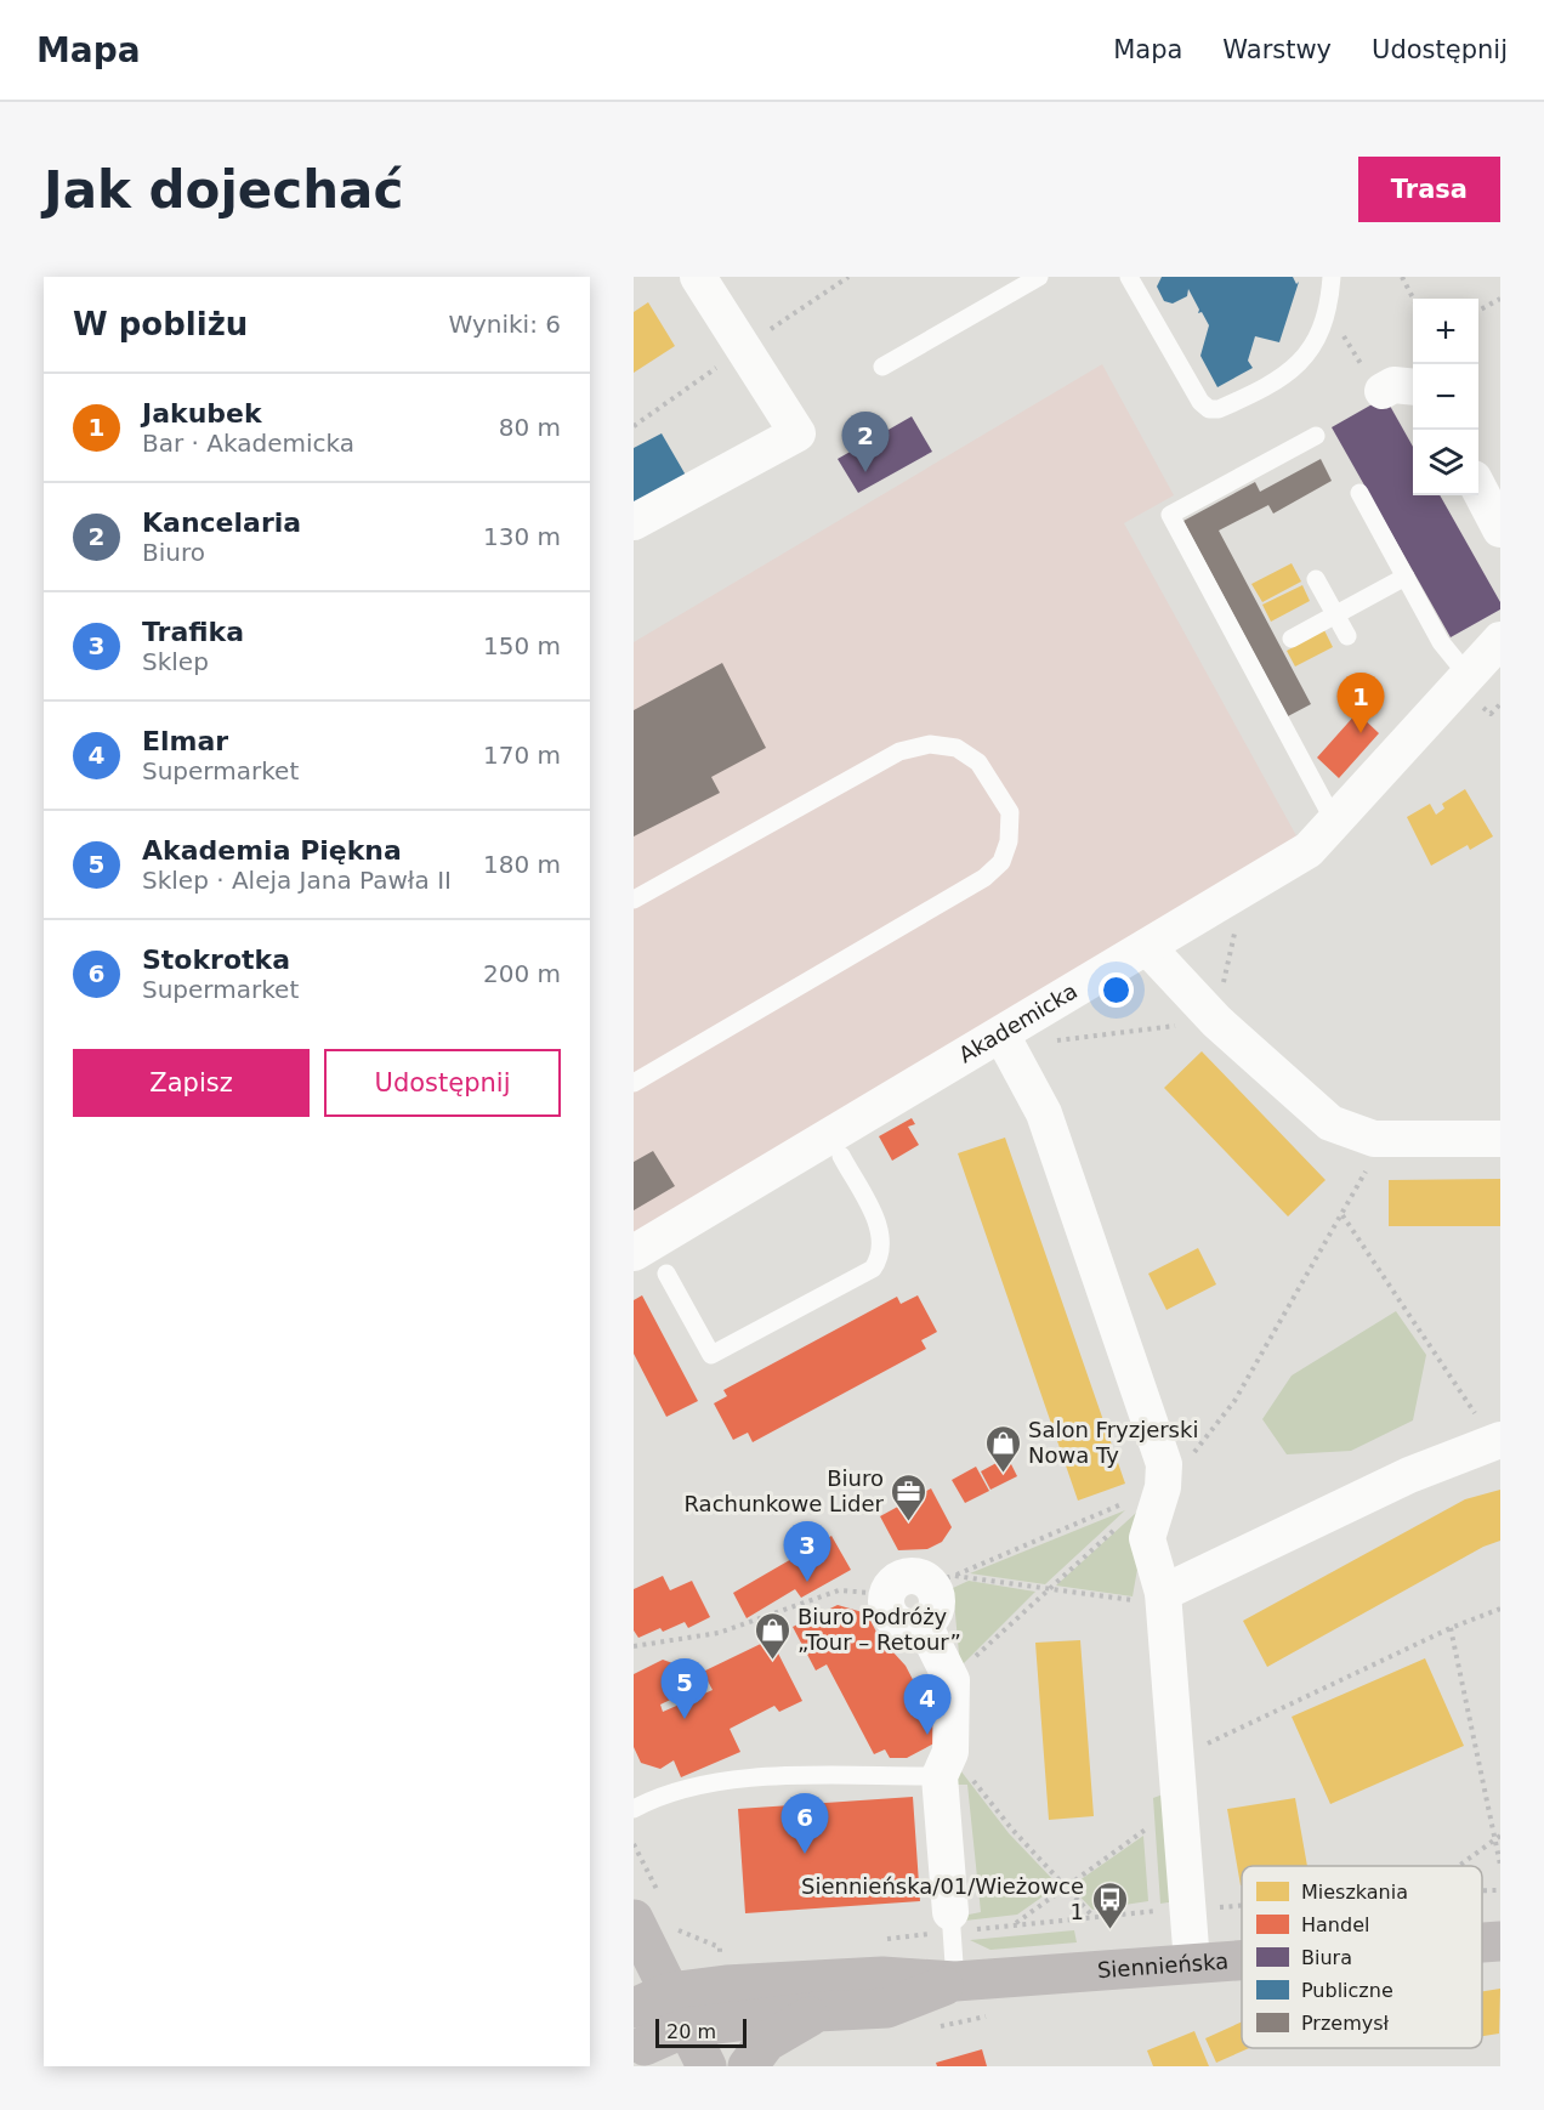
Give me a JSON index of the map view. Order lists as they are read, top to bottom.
{
  "streets": {
    "main road": ["Siennieńska"],
    "street": ["Akademicka"]
  },
  "places": {
    "shop": ["Salon Fryzjerski Nowa Ty", "Biuro Podróży „Tour – Retour”"],
    "office": ["Biuro Rachunkowe Lider"],
    "bus stop": ["Siennieńska/01/Wieżowce 1"]
  },
  "legend": [
    "Mieszkania",
    "Handel",
    "Biura",
    "Publiczne",
    "Przemysł"
  ],
  "scale_bar": "20 m",
  "page": {
    "header": "Mapa",
    "nav": ["Mapa", "Warstwy", "Udostępnij"],
    "buttons": [
      "Trasa",
      ["Zapisz", "Udostępnij"]
    ],
    "title": "Jak dojechać",
    "heading": ["W pobliżu", "Wyniki: 6"],
    "map_buttons": ["+", "−"],
    "list": [
      {
        "mark": "1",
        "name": "Jakubek",
        "note": "Bar · Akademicka",
        "value": "80 m"
      },
      {
        "mark": "2",
        "name": "Kancelaria",
        "note": "Biuro",
        "value": "130 m"
      },
      {
        "mark": "3",
        "name": "Trafika",
        "note": "Sklep",
        "value": "150 m"
      },
      {
        "mark": "4",
        "name": "Elmar",
        "note": "Supermarket",
        "value": "170 m"
      },
      {
        "mark": "5",
        "name": "Akademia Piękna",
        "note": "Sklep · Aleja Jana Pawła II",
        "value": "180 m"
      },
      {
        "mark": "6",
        "name": "Stokrotka",
        "note": "Supermarket",
        "value": "200 m"
      }
    ],
    "pins": [
      "2",
      "1",
      "3",
      "5",
      "4",
      "6"
    ],
    "scale": "20 m"
  }
}
